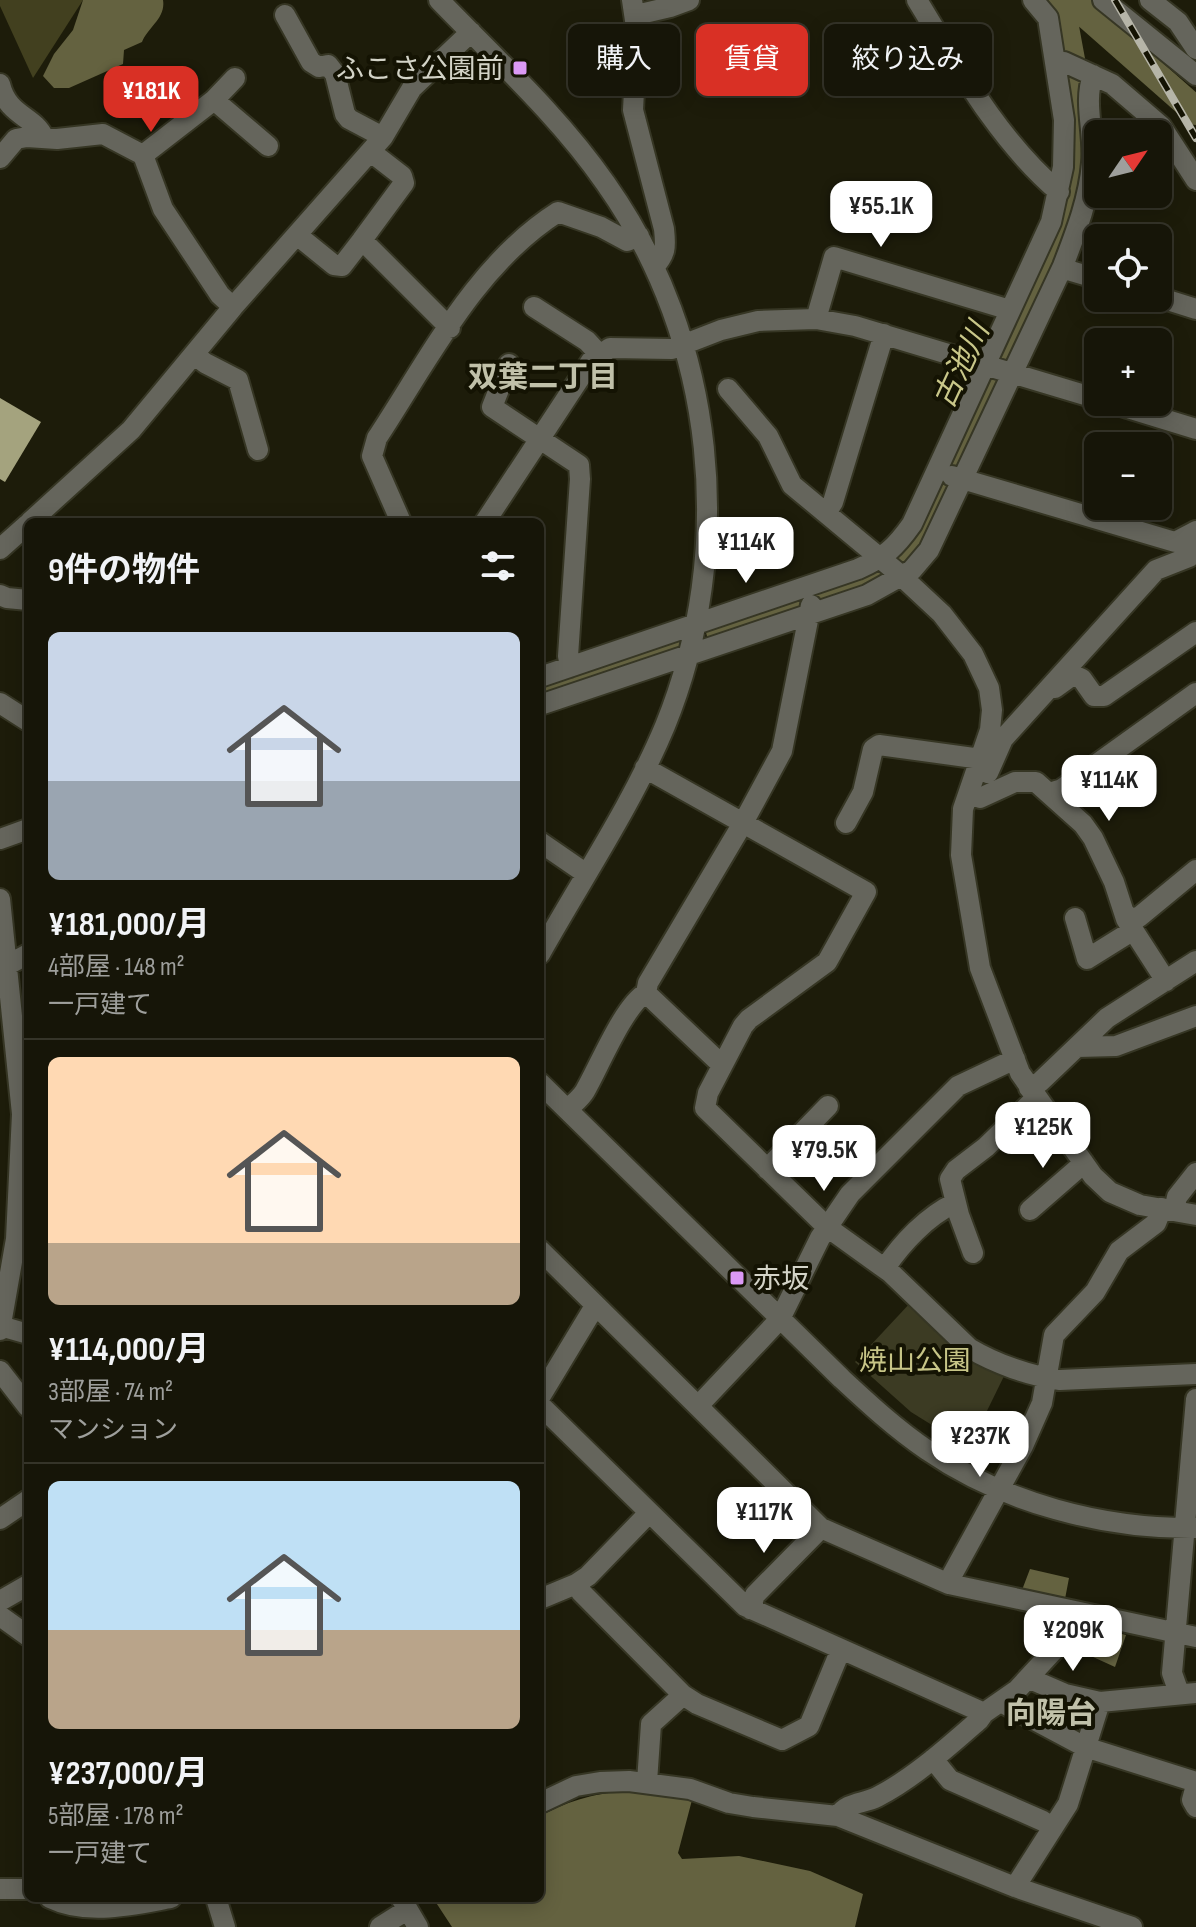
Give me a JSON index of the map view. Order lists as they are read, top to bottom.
{
  "districts": ["双葉二丁目", "向陽台"],
  "water": ["古池川"],
  "parks": ["焼山公園"],
  "places": {
    "transit": ["ふこさ公園前", "赤坂"]
  },
  "north": "top right",
  "page": {
    "chip": ["購入", "賃貸", "絞り込み"],
    "price": [
      "¥181K",
      "¥55.1K",
      "¥114K",
      "¥114K",
      "¥125K",
      "¥79.5K",
      "¥237K",
      "¥117K",
      "¥209K"
    ],
    "map_buttons": ["+", "−"],
    "heading": "9件の物件",
    "list": [
      {
        "name": "¥181,000/月",
        "note": "4部屋 · 148 m² · 一戸建て"
      },
      {
        "name": "¥114,000/月",
        "note": "3部屋 · 74 m² · マンション"
      },
      {
        "name": "¥237,000/月",
        "note": "5部屋 · 178 m² · 一戸建て"
      }
    ]
  }
}
